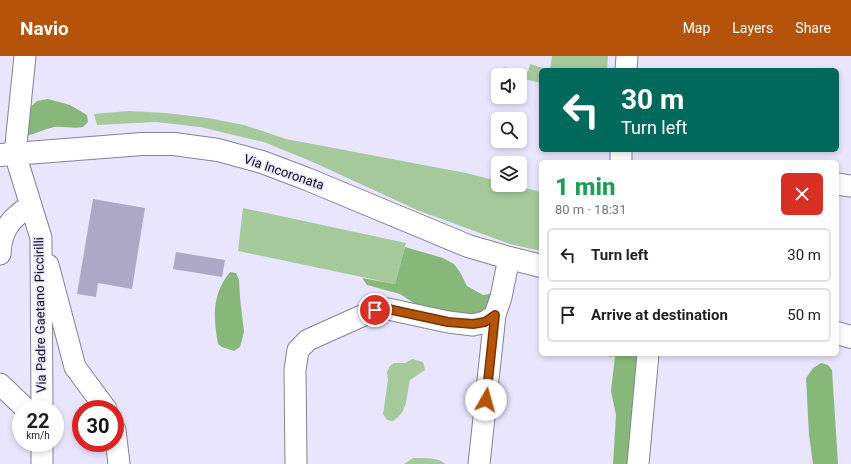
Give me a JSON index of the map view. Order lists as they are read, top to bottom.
{
  "streets": {
    "main road": ["Via Incoronata"],
    "street": ["Via Padre Gaetano Piccirilli"]
  },
  "crossings": [
    ["Via Incoronata", "Via Padre Gaetano Piccirilli"]
  ],
  "page": {
    "header": "Navio",
    "nav": ["Map", "Layers", "Share"],
    "turn": ["30 m", "Turn left"],
    "heading": ["1 min", "80 m · 18:31"],
    "list": [
      {
        "name": "Turn left",
        "value": "30 m"
      },
      {
        "name": "Arrive at destination",
        "value": "50 m"
      }
    ],
    "speed": "22 km/h",
    "limit": "30"
  }
}
